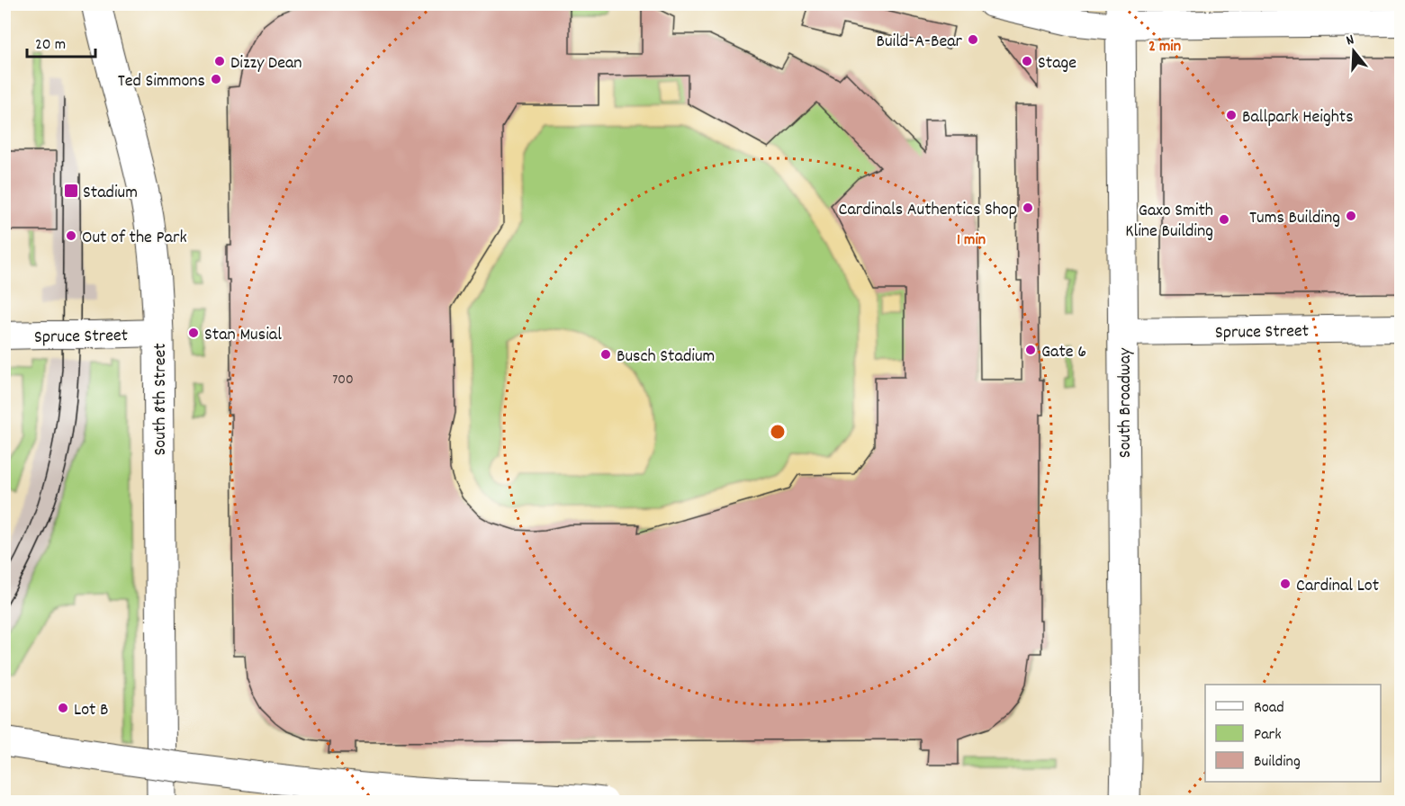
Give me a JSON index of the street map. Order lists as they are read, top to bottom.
{
  "streets": {
    "main road": ["South 8th Street", "South Broadway"],
    "street": ["Spruce Street"]
  },
  "crossings": [
    ["Spruce Street", "South 8th Street"],
    ["Spruce Street", "South Broadway"]
  ],
  "places": {
    "other": [
      "Build-A-Bear",
      "Dizzy Dean",
      "Stage",
      "Ted Simmons",
      "Ballpark Heights",
      "Cardinals Authentics Shop",
      "Tums Building",
      "Gaxo Smith Kline Building",
      "Out of the Park",
      "Stan Musial",
      "Gate 6",
      "Busch Stadium",
      "Cardinal Lot",
      "Lot B"
    ],
    "transit": ["Stadium"]
  },
  "house_numbers": ["700"],
  "legend": ["Road", "Park", "Building"],
  "scale_bar": "20 m",
  "north": "top",
  "rings": ["2 min", "1 min"]
}
